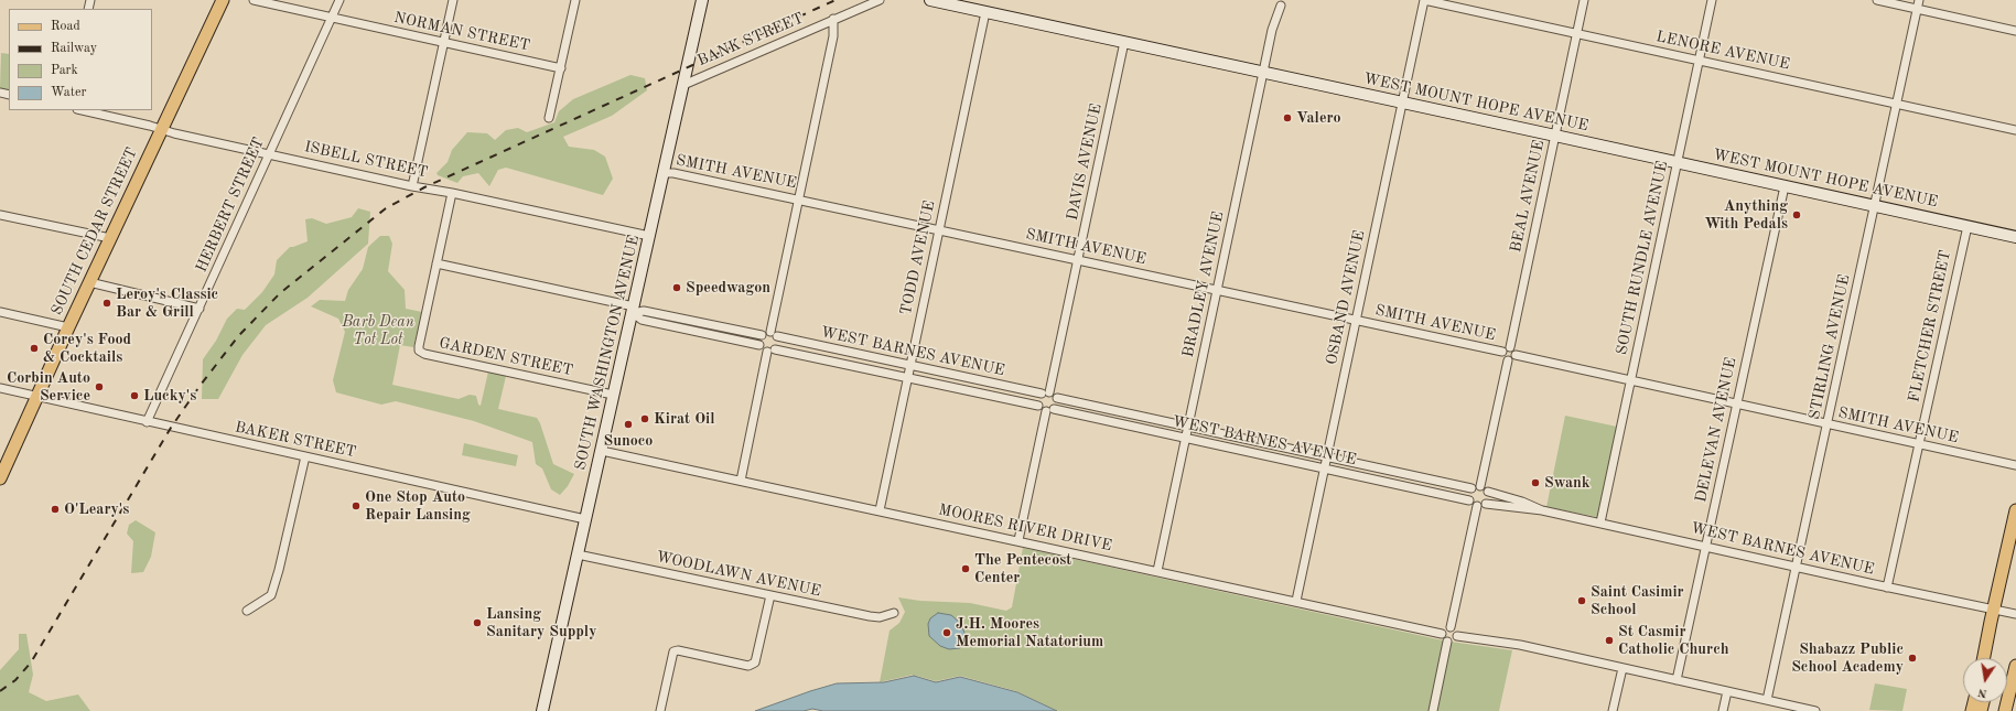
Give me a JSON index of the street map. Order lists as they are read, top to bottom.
{
  "streets": {
    "main road": ["SOUTH CEDAR STREET"],
    "street": [
      "NORMAN STREET",
      "BANK STREET",
      "LENORE AVENUE",
      "WEST MOUNT HOPE AVENUE",
      "ISBELL STREET",
      "DAVIS AVENUE",
      "SMITH AVENUE",
      "BEAL AVENUE",
      "HERBERT STREET",
      "TODD AVENUE",
      "SOUTH RUNDLE AVENUE",
      "BRADLEY AVENUE",
      "OSBAND AVENUE",
      "FLETCHER STREET",
      "STIRLING AVENUE",
      "WEST BARNES AVENUE",
      "SOUTH WASHINGTON AVENUE",
      "GARDEN STREET",
      "DELEVAN AVENUE",
      "BAKER STREET",
      "MOORES RIVER DRIVE",
      "WOODLAWN AVENUE"
    ]
  },
  "crossings": [
    ["NORMAN STREET", "HERBERT STREET"],
    ["BANK STREET", "SOUTH WASHINGTON AVENUE"],
    ["LENORE AVENUE", "BEAL AVENUE"],
    ["LENORE AVENUE", "SOUTH RUNDLE AVENUE"],
    ["LENORE AVENUE", "OSBAND AVENUE"],
    ["LENORE AVENUE", "STIRLING AVENUE"],
    ["WEST MOUNT HOPE AVENUE", "DAVIS AVENUE"],
    ["WEST MOUNT HOPE AVENUE", "BEAL AVENUE"],
    ["WEST MOUNT HOPE AVENUE", "TODD AVENUE"],
    ["WEST MOUNT HOPE AVENUE", "SOUTH RUNDLE AVENUE"],
    ["WEST MOUNT HOPE AVENUE", "BRADLEY AVENUE"],
    ["WEST MOUNT HOPE AVENUE", "OSBAND AVENUE"],
    ["WEST MOUNT HOPE AVENUE", "FLETCHER STREET"],
    ["WEST MOUNT HOPE AVENUE", "STIRLING AVENUE"],
    ["WEST MOUNT HOPE AVENUE", "DELEVAN AVENUE"],
    ["ISBELL STREET", "HERBERT STREET"],
    ["ISBELL STREET", "SOUTH CEDAR STREET"],
    ["ISBELL STREET", "SOUTH WASHINGTON AVENUE"],
    ["DAVIS AVENUE", "SMITH AVENUE"],
    ["DAVIS AVENUE", "WEST BARNES AVENUE"],
    ["SMITH AVENUE", "BEAL AVENUE"],
    ["SMITH AVENUE", "TODD AVENUE"],
    ["SMITH AVENUE", "SOUTH RUNDLE AVENUE"],
    ["SMITH AVENUE", "BRADLEY AVENUE"],
    ["SMITH AVENUE", "OSBAND AVENUE"],
    ["SMITH AVENUE", "FLETCHER STREET"],
    ["SMITH AVENUE", "STIRLING AVENUE"],
    ["SMITH AVENUE", "SOUTH WASHINGTON AVENUE"],
    ["SMITH AVENUE", "DELEVAN AVENUE"],
    ["HERBERT STREET", "BAKER STREET"],
    ["SOUTH CEDAR STREET", "BAKER STREET"],
    ["TODD AVENUE", "WEST BARNES AVENUE"],
    ["TODD AVENUE", "MOORES RIVER DRIVE"],
    ["SOUTH RUNDLE AVENUE", "WEST BARNES AVENUE"],
    ["BRADLEY AVENUE", "WEST BARNES AVENUE"],
    ["BRADLEY AVENUE", "MOORES RIVER DRIVE"],
    ["OSBAND AVENUE", "WEST BARNES AVENUE"],
    ["OSBAND AVENUE", "MOORES RIVER DRIVE"],
    ["FLETCHER STREET", "WEST BARNES AVENUE"],
    ["STIRLING AVENUE", "WEST BARNES AVENUE"],
    ["WEST BARNES AVENUE", "DELEVAN AVENUE"],
    ["SOUTH WASHINGTON AVENUE", "GARDEN STREET"],
    ["SOUTH WASHINGTON AVENUE", "BAKER STREET"],
    ["SOUTH WASHINGTON AVENUE", "MOORES RIVER DRIVE"],
    ["SOUTH WASHINGTON AVENUE", "WOODLAWN AVENUE"]
  ],
  "parks": ["Barb Dean Tot Lot"],
  "places": [
    "Valero",
    "Anything With Pedals",
    "Speedwagon",
    "Leroy's Classic Bar & Grill",
    "Corey's Food & Cocktails",
    "Corbin Auto Service",
    "Lucky's",
    "Kirat Oil",
    "Sunoco",
    "Swank",
    "One Stop Auto Repair Lansing",
    "O'Leary's",
    "The Pentecost Center",
    "Saint Casimir School",
    "Lansing Sanitary Supply",
    "J.H. Moores Memorial Natatorium",
    "St Casmir Catholic Church",
    "Shabazz Public School Academy"
  ],
  "legend": [
    "Road",
    "Railway",
    "Park",
    "Water"
  ],
  "north": "bottom"
}
